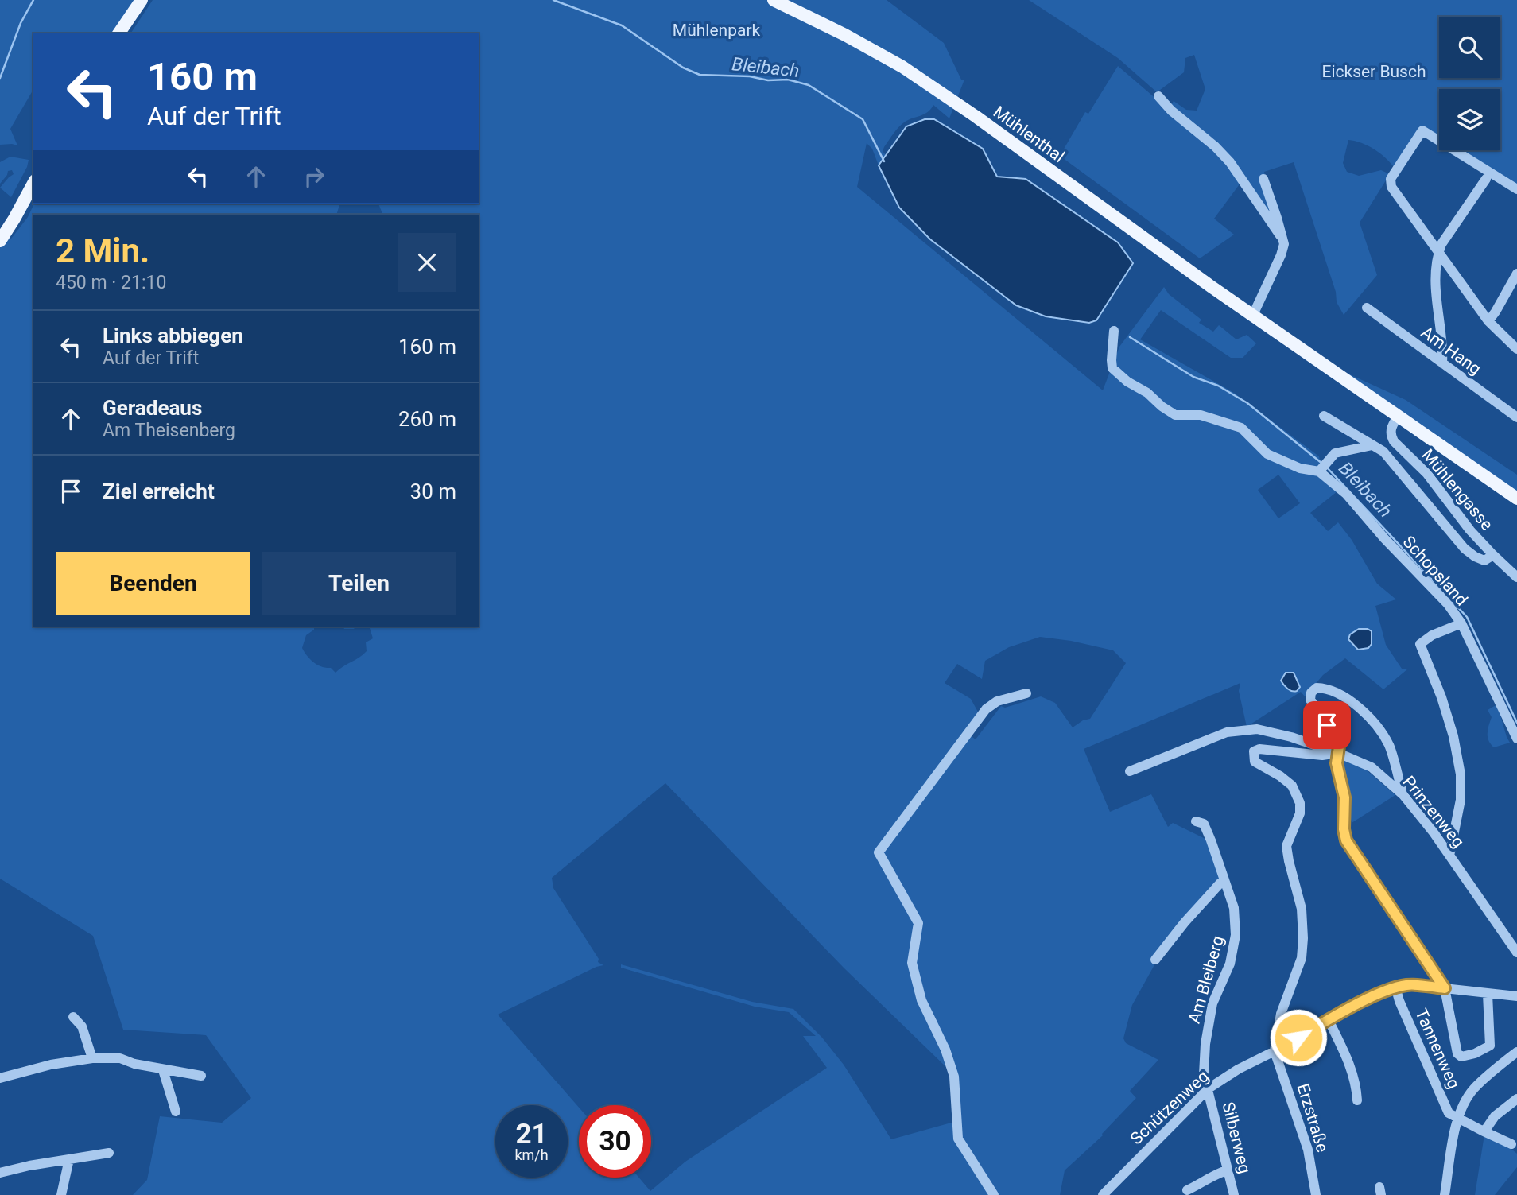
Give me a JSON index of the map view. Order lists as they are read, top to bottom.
{
  "streets": {
    "main road": ["Mühlenthal"],
    "street": [
      "Am Hang",
      "Mühlengasse",
      "Schopsland",
      "Prinzenweg",
      "Am Bleiberg",
      "Tannenweg",
      "Schützenweg",
      "Erzstraße",
      "Silberweg"
    ]
  },
  "crossings": [
    ["Mühlenthal", "Mühlengasse"],
    ["Am Bleiberg", "Schützenweg"],
    ["Am Bleiberg", "Silberweg"],
    ["Tannenweg", "Schützenweg"],
    ["Schützenweg", "Erzstraße"],
    ["Schützenweg", "Silberweg"]
  ],
  "water": ["Bleibach"],
  "parks": ["Mühlenpark", "Eickser Busch"],
  "page": {
    "turn": ["160 m", "Auf der Trift"],
    "heading": ["2 Min.", "450 m · 21:10"],
    "list": [
      {
        "name": "Links abbiegen",
        "note": "Auf der Trift",
        "value": "160 m"
      },
      {
        "name": "Geradeaus",
        "note": "Am Theisenberg",
        "value": "260 m"
      },
      {
        "name": "Ziel erreicht",
        "value": "30 m"
      }
    ],
    "buttons": ["Beenden", "Teilen"],
    "speed": "21 km/h",
    "limit": "30"
  }
}
